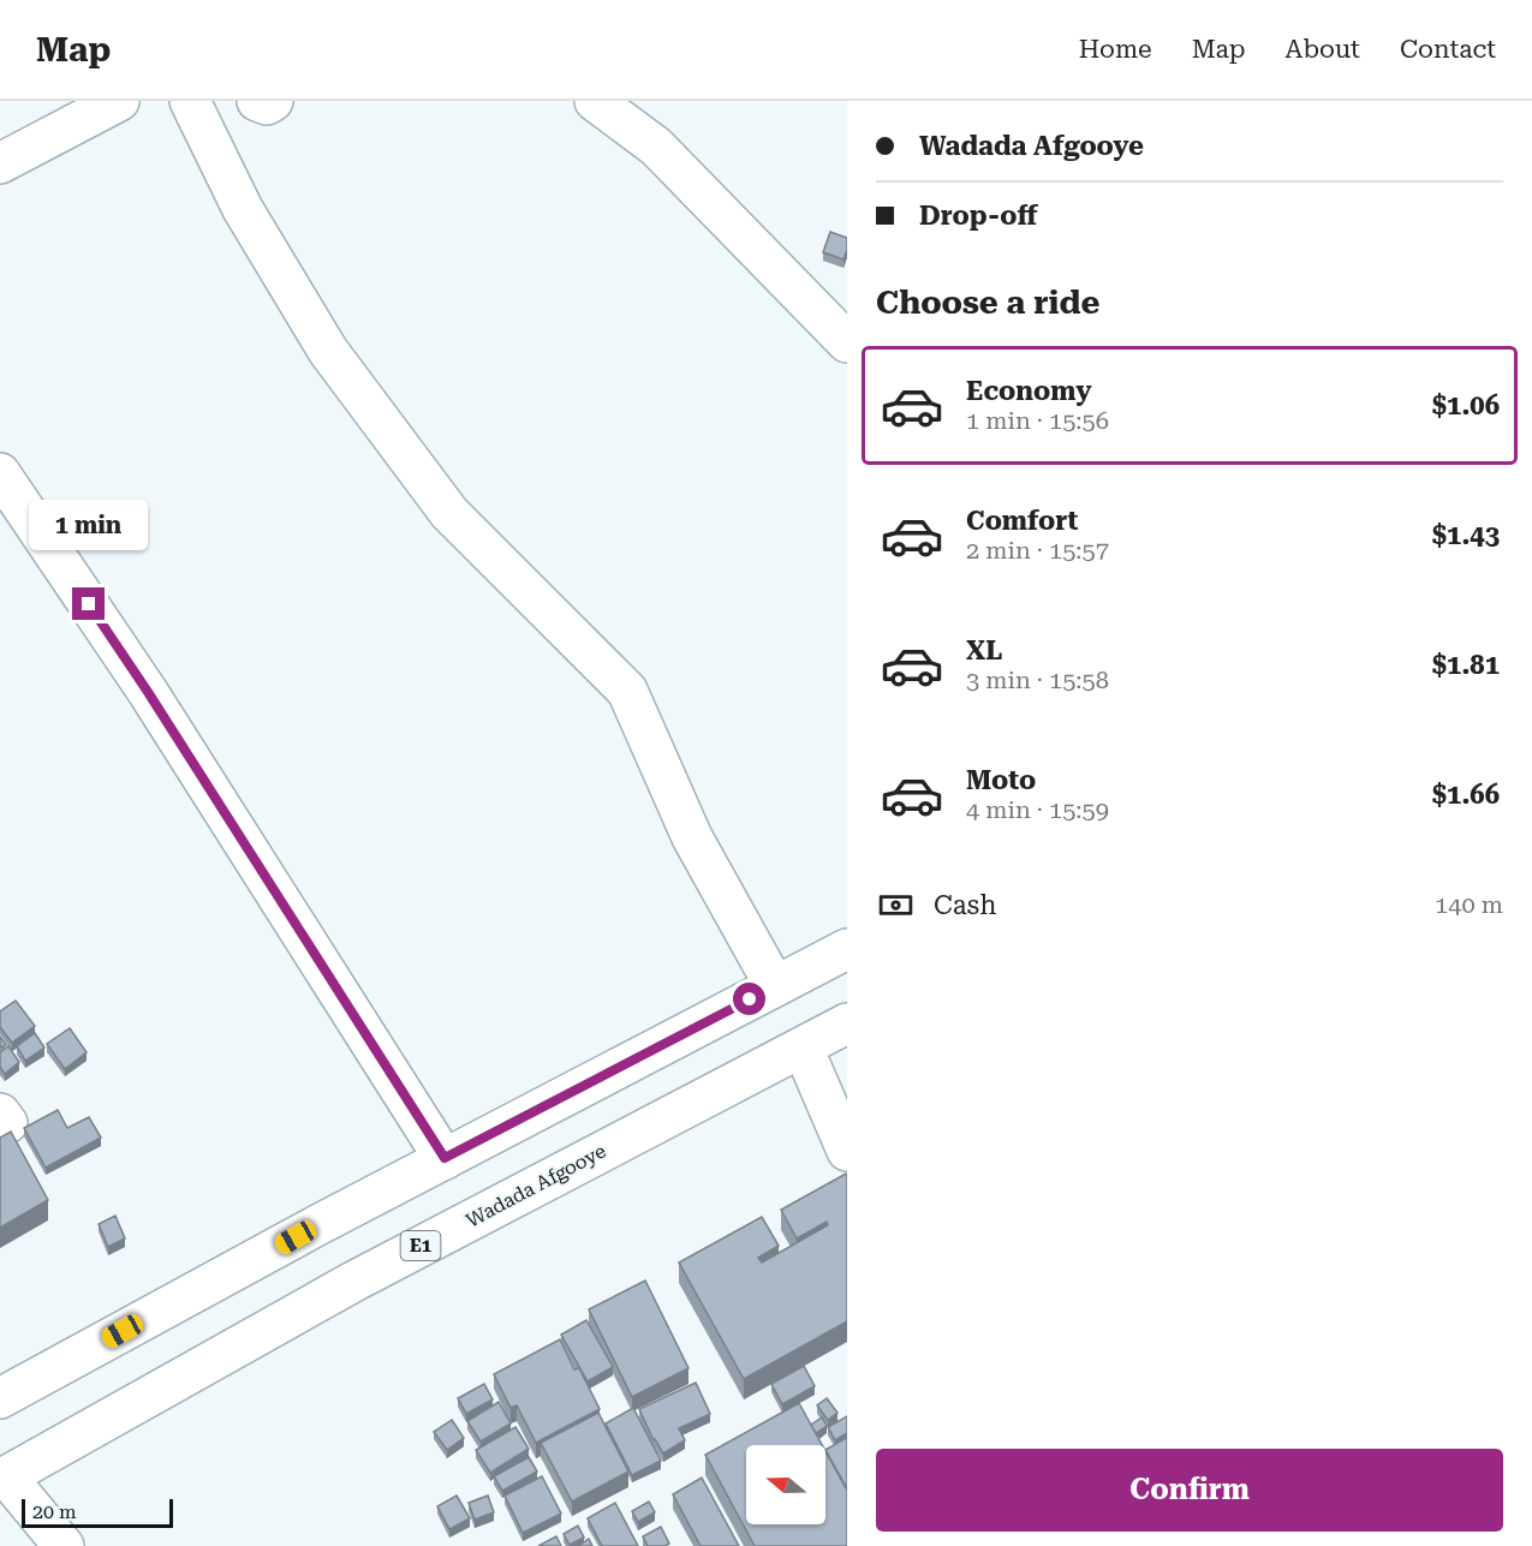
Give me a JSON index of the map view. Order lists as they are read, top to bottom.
{
  "streets": {
    "main road": ["Wadada Afgooye", "E1"]
  },
  "scale_bar": "20 m",
  "north": "left",
  "page": {
    "header": "Map",
    "nav": [
      "Home",
      "Map",
      "About",
      "Contact"
    ],
    "banner": ["Wadada Afgooye", "Drop-off"],
    "heading": "Choose a ride",
    "list": [
      {
        "name": "Economy",
        "note": "1 min · 15:56",
        "value": "$1.06"
      },
      {
        "name": "Comfort",
        "note": "2 min · 15:57",
        "value": "$1.43"
      },
      {
        "name": "XL",
        "note": "3 min · 15:58",
        "value": "$1.81"
      },
      {
        "name": "Moto",
        "note": "4 min · 15:59",
        "value": "$1.66"
      }
    ],
    "bubble": "1 min",
    "pay": ["Cash", "140 m"],
    "buttons": "Confirm",
    "scale": "20 m"
  }
}
